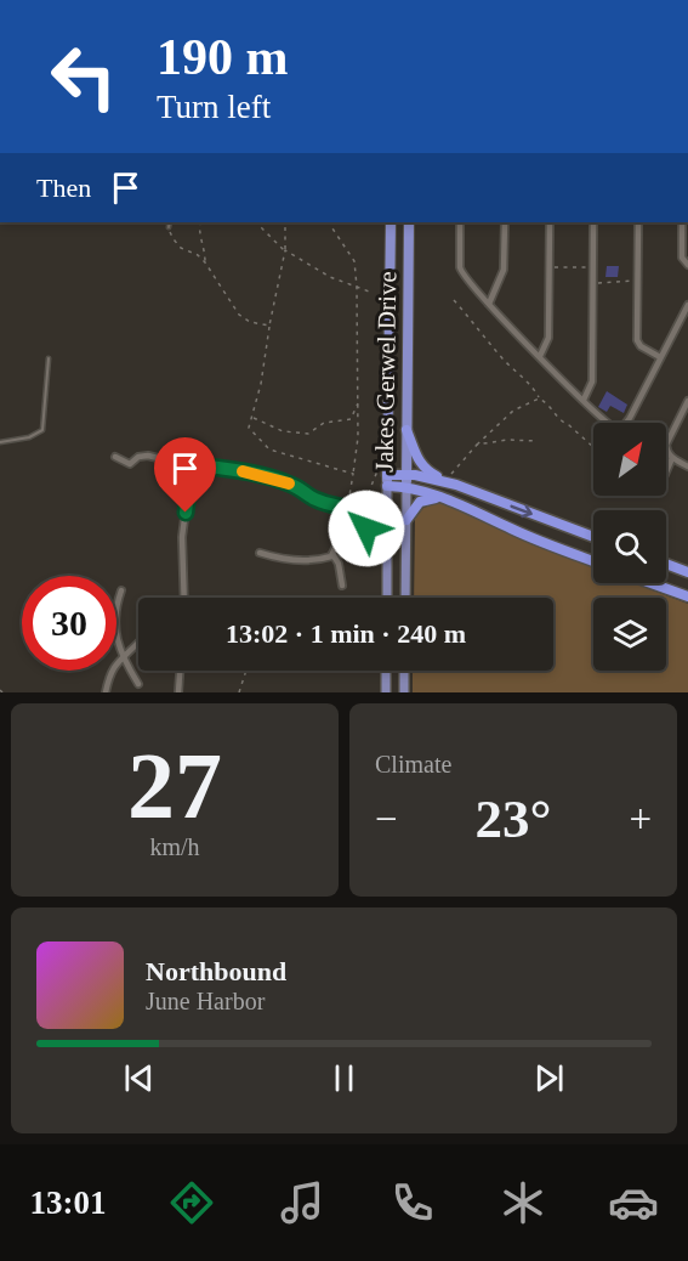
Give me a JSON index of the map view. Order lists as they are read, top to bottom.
{
  "streets": {
    "highway": ["Jakes Gerwel Drive"]
  },
  "north": "top right",
  "page": {
    "turn": ["190 m", "Turn left"],
    "then": "Then",
    "limit": "30",
    "trip": "13:02 · 1 min · 240 m",
    "tile": [
      ["27", "km/h"],
      "Climate"
    ],
    "heat": ["−", "23°", "+"],
    "song": ["Northbound", "June Harbor"],
    "tabs": "13:01"
  }
}
